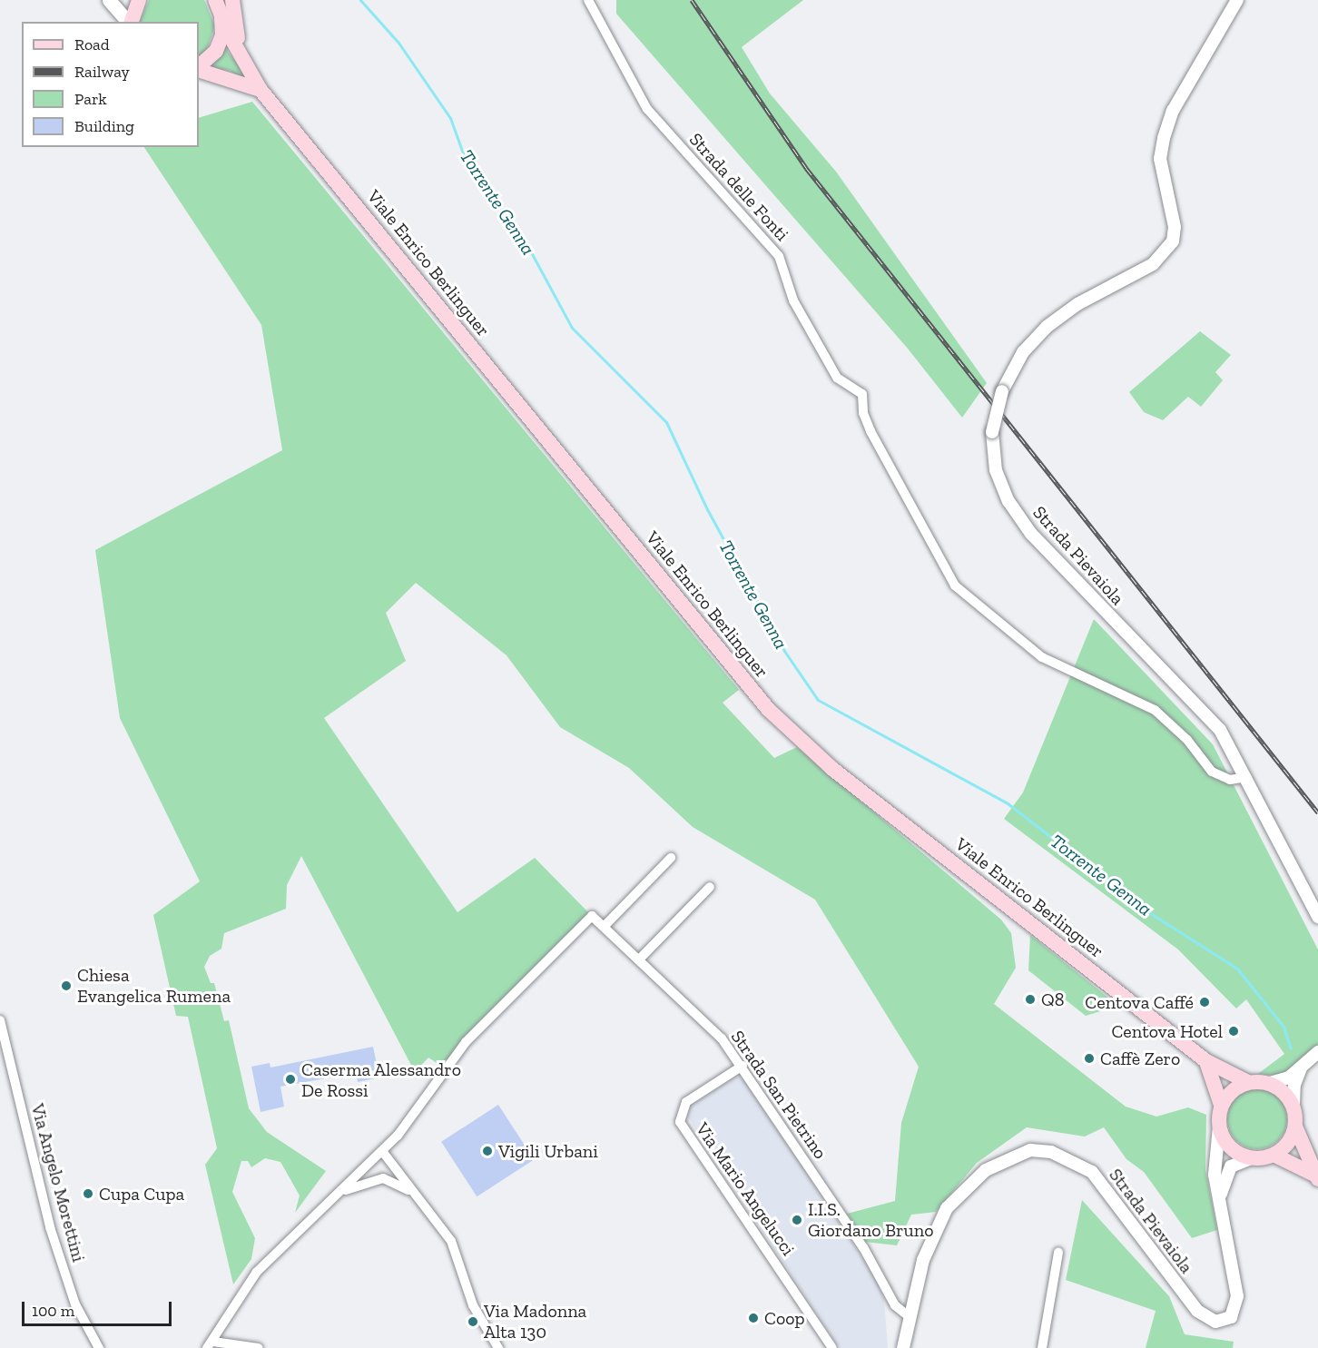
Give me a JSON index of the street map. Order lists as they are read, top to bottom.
{
  "streets": {
    "main road": ["Viale Enrico Berlinguer"],
    "street": [
      "Strada delle Fonti",
      "Strada Pievaiola",
      "Strada San Pietrino",
      "Via Angelo Morettini",
      "Via Mario Angelucci"
    ]
  },
  "crossings": [
    ["Strada delle Fonti", "Strada Pievaiola"],
    ["Strada Pievaiola", "Strada San Pietrino"],
    ["Strada San Pietrino", "Via Mario Angelucci"]
  ],
  "water": ["Torrente Genna"],
  "places": [
    "Chiesa Evangelica Rumena",
    "Q8",
    "Centova Caffé",
    "Centova Hotel",
    "Caffè Zero",
    "Caserma Alessandro De Rossi",
    "Vigili Urbani",
    "Cupa Cupa",
    "I.I.S. Giordano Bruno",
    "Coop",
    "Via Madonna Alta 130"
  ],
  "legend": [
    "Road",
    "Railway",
    "Park",
    "Building"
  ],
  "scale_bar": "100 m"
}
